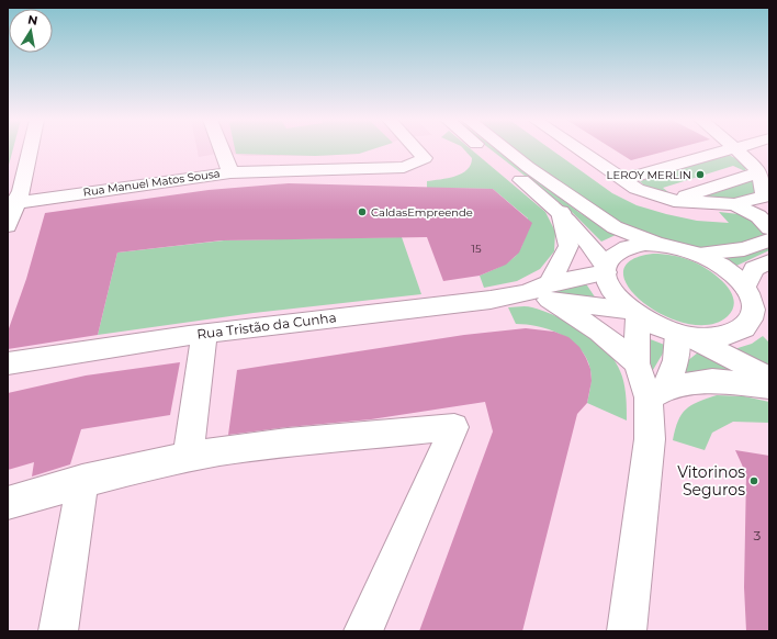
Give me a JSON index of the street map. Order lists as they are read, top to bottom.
{
  "streets": {
    "street": ["Rua Manuel Matos Sousa", "Rua Tristão da Cunha"]
  },
  "places": ["LEROY MERLIN", "CaldasEmpreende", "Vitorinos Seguros"],
  "house_numbers": ["15", "3"],
  "north": "top"
}
